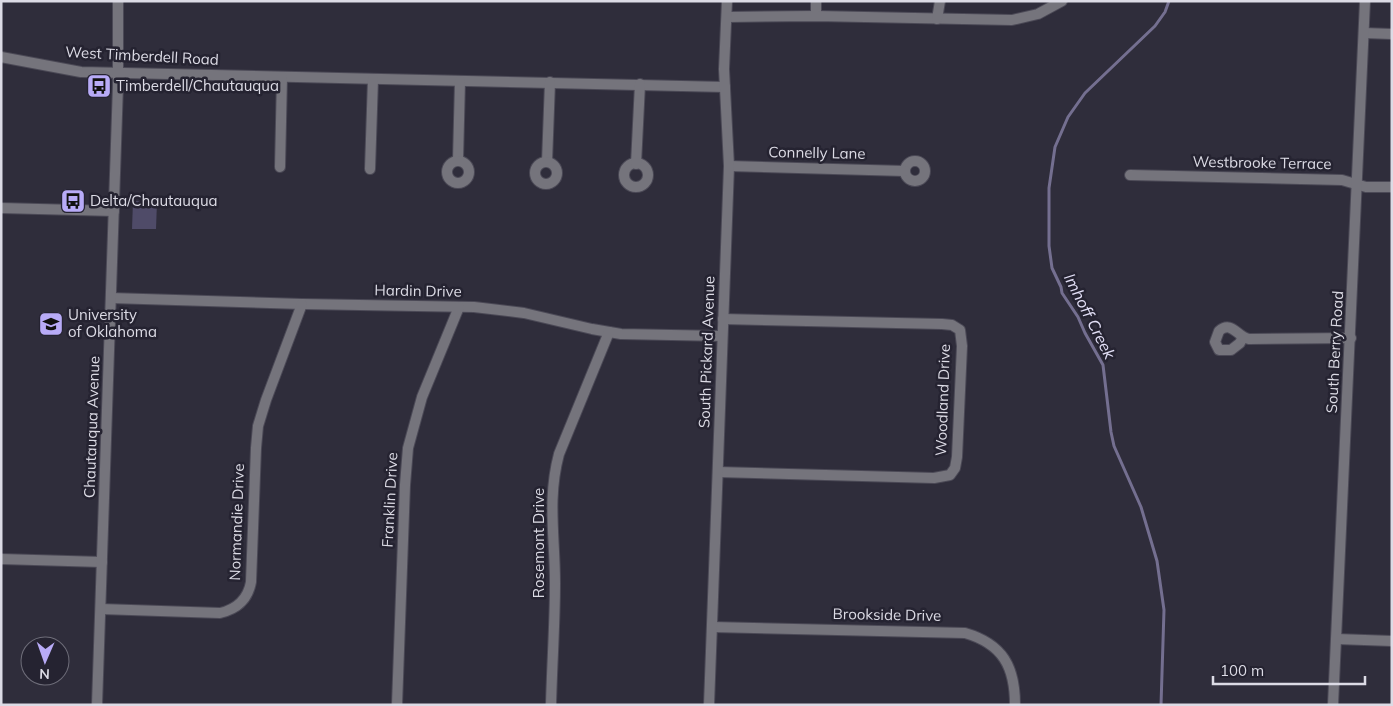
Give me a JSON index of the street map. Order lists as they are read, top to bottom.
{
  "streets": {
    "street": [
      "West Timberdell Road",
      "Connelly Lane",
      "Westbrooke Terrace",
      "Hardin Drive",
      "South Pickard Avenue",
      "South Berry Road",
      "Woodland Drive",
      "Chautauqua Avenue",
      "Franklin Drive",
      "Normandie Drive",
      "Rosemont Drive",
      "Brookside Drive"
    ]
  },
  "crossings": [
    ["West Timberdell Road", "South Pickard Avenue"],
    ["West Timberdell Road", "Chautauqua Avenue"],
    ["Connelly Lane", "South Pickard Avenue"],
    ["Westbrooke Terrace", "South Berry Road"],
    ["Hardin Drive", "South Pickard Avenue"],
    ["Hardin Drive", "Chautauqua Avenue"],
    ["Hardin Drive", "Franklin Drive"],
    ["Hardin Drive", "Normandie Drive"],
    ["Hardin Drive", "Rosemont Drive"],
    ["South Pickard Avenue", "Woodland Drive"],
    ["South Pickard Avenue", "Brookside Drive"],
    ["Chautauqua Avenue", "Normandie Drive"]
  ],
  "water": ["Imhoff Creek"],
  "places": {
    "bus stop": ["Timberdell/Chautauqua", "Delta/Chautauqua"],
    "school or university": ["University of Oklahoma"]
  },
  "scale_bar": "100 m",
  "north": "bottom"
}
